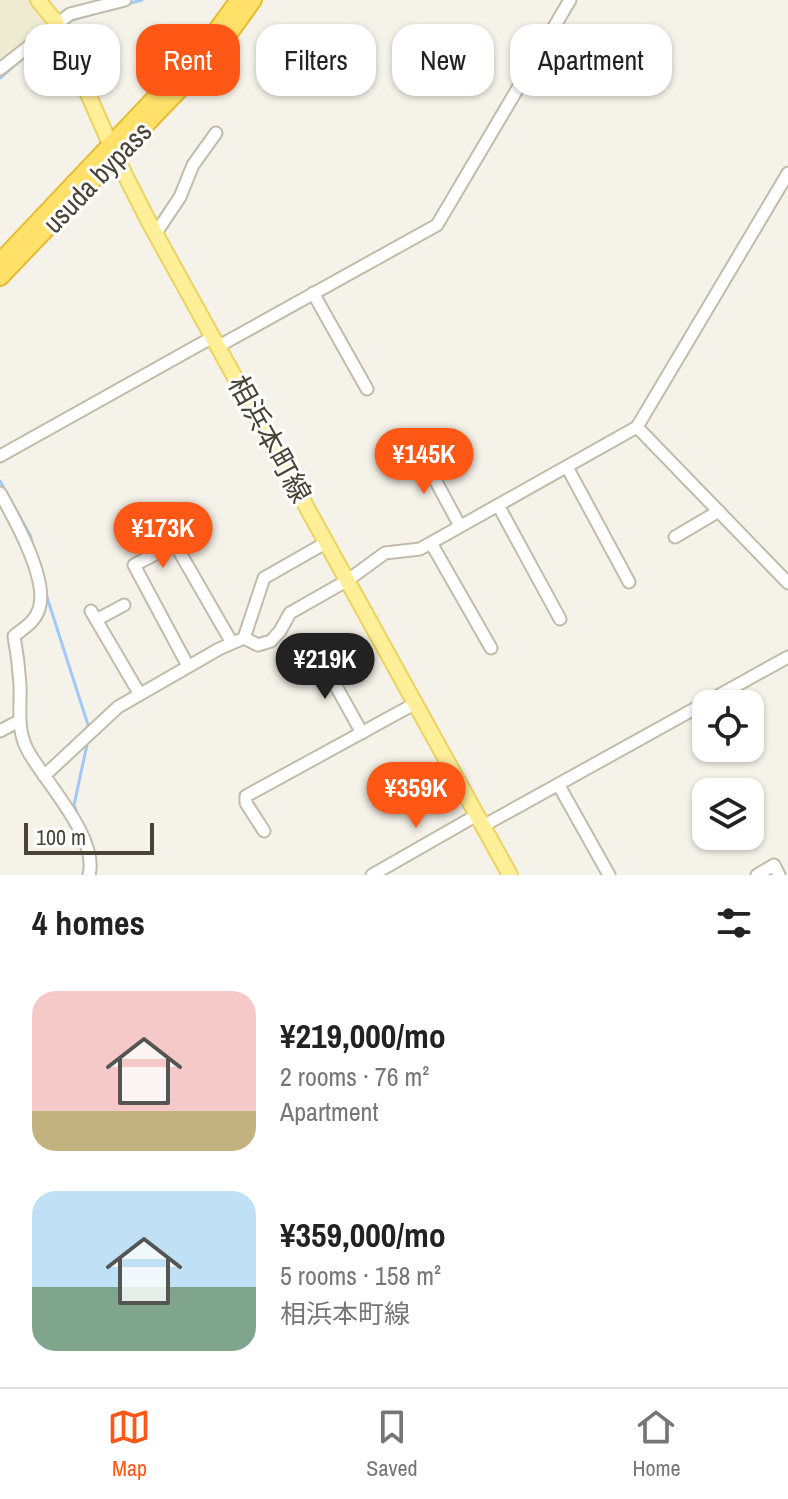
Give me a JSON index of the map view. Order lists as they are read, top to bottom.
{
  "streets": {
    "highway": ["usuda bypass"],
    "main road": ["相浜本町線"]
  },
  "crossings": [
    ["usuda bypass", "相浜本町線"]
  ],
  "scale_bar": "100 m",
  "page": {
    "chip": [
      "Buy",
      "Rent",
      "Filters",
      "New",
      "Apartment"
    ],
    "price": [
      "¥145K",
      "¥173K",
      "¥219K",
      "¥359K"
    ],
    "scale": "100 m",
    "heading": "4 homes",
    "list": [
      {
        "name": "¥219,000/mo",
        "note": "2 rooms · 76 m² · Apartment"
      },
      {
        "name": "¥359,000/mo",
        "note": "5 rooms · 158 m² · 相浜本町線"
      }
    ],
    "tabs": ["Map", "Saved", "Home"]
  }
}
